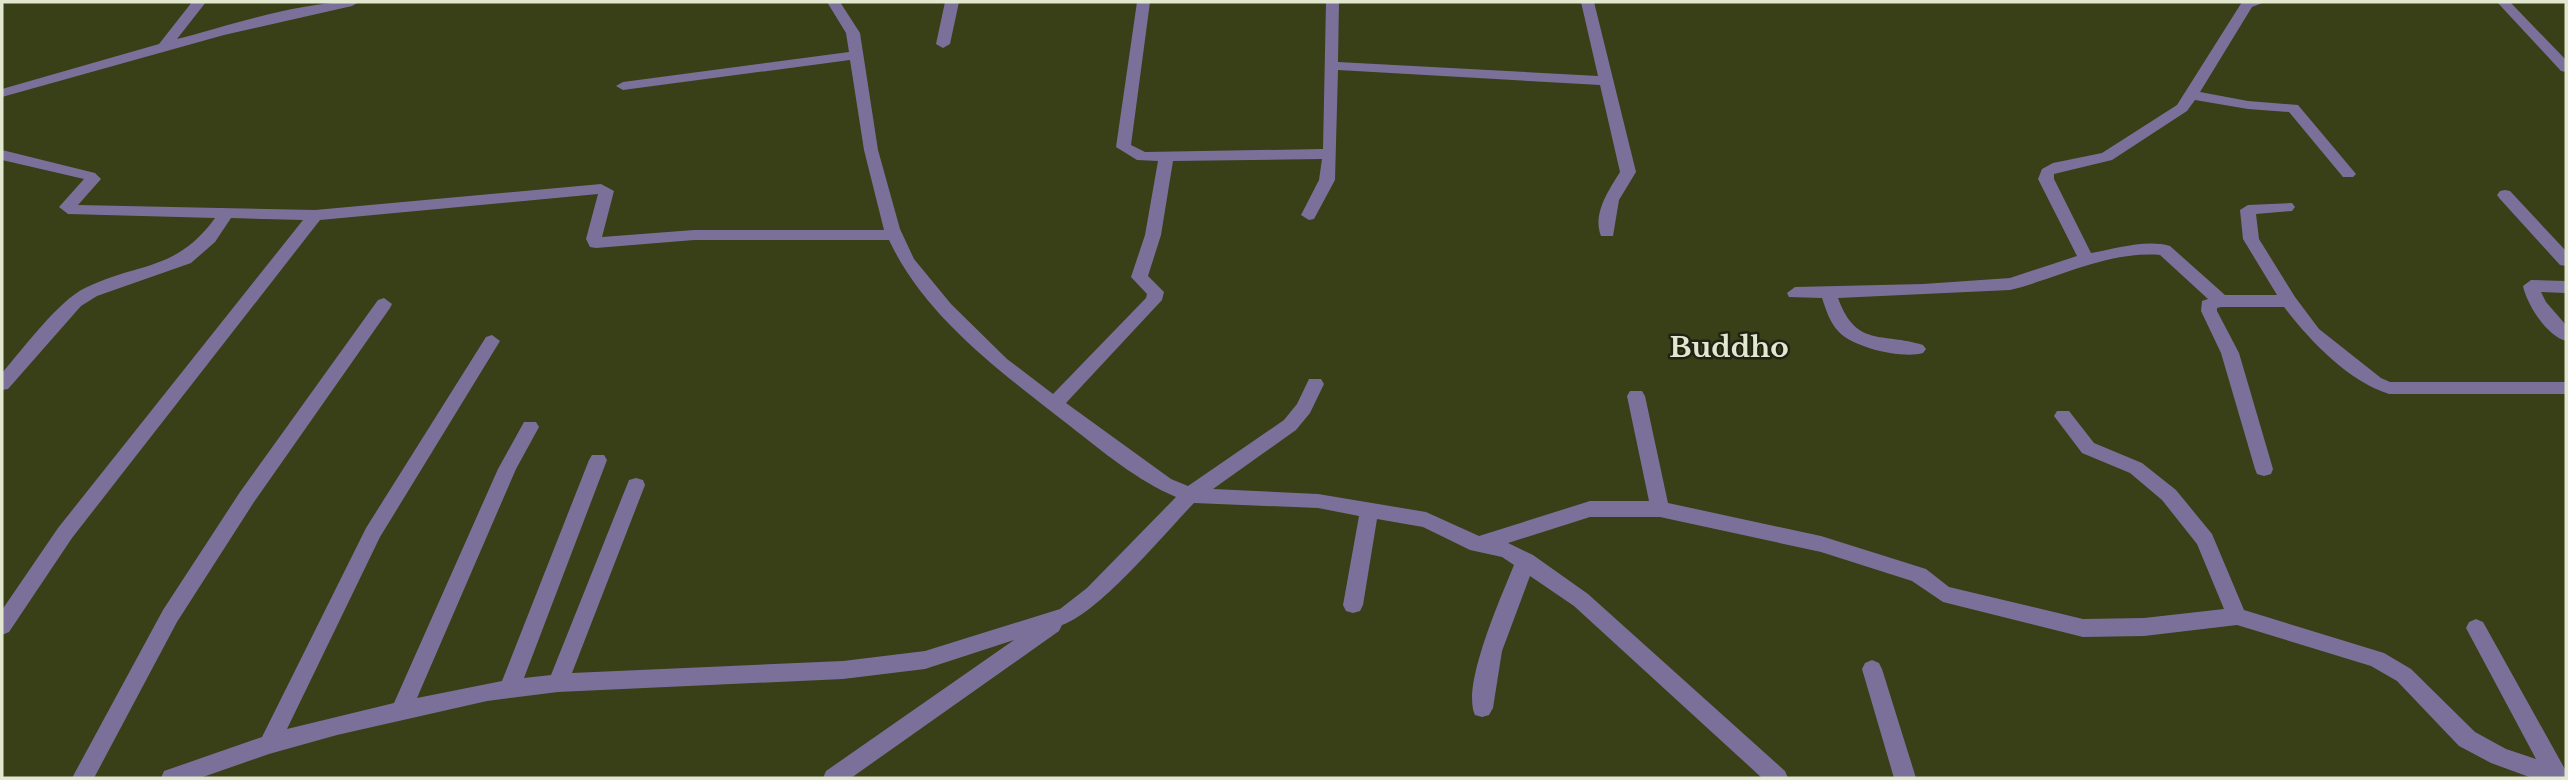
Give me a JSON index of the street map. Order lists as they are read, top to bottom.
{
  "districts": ["Buddho"]
}
